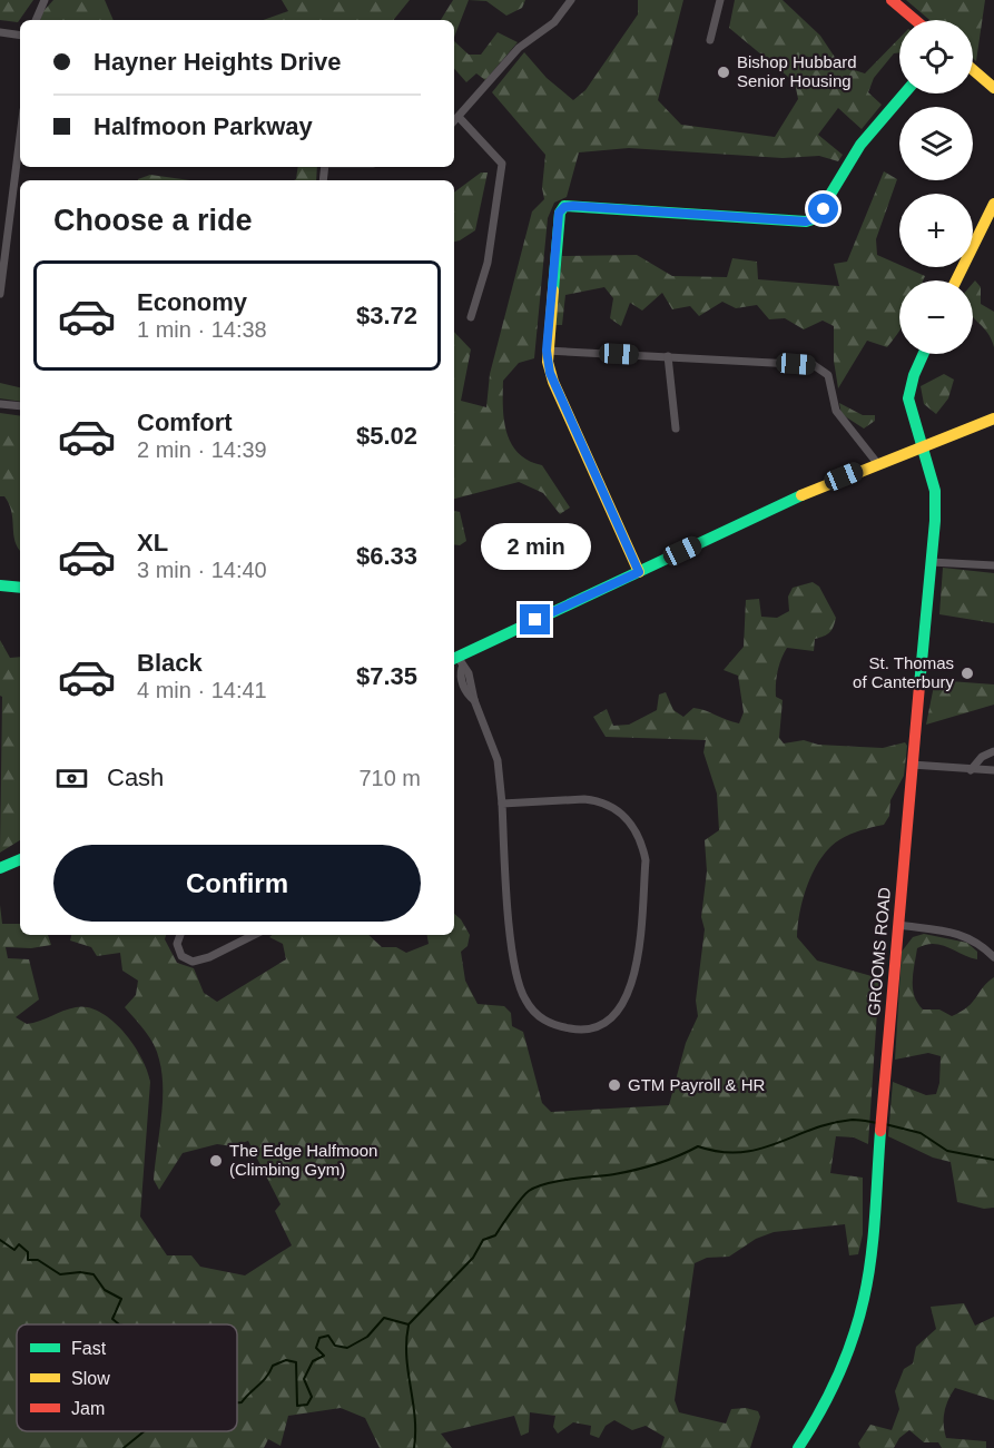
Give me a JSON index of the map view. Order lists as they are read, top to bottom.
{
  "streets": {
    "street": ["GROOMS ROAD"]
  },
  "places": [
    "Bishop Hubbard Senior Housing",
    "St. Thomas of Canterbury",
    "GTM Payroll & HR",
    "The Edge Halfmoon (Climbing Gym)"
  ],
  "legend": ["Fast", "Slow", "Jam"],
  "page": {
    "map_buttons": ["+", "−"],
    "banner": ["Hayner Heights Drive", "Halfmoon Parkway"],
    "heading": "Choose a ride",
    "list": [
      {
        "name": "Economy",
        "note": "1 min · 14:38",
        "value": "$3.72"
      },
      {
        "name": "Comfort",
        "note": "2 min · 14:39",
        "value": "$5.02"
      },
      {
        "name": "XL",
        "note": "3 min · 14:40",
        "value": "$6.33"
      },
      {
        "name": "Black",
        "note": "4 min · 14:41",
        "value": "$7.35"
      }
    ],
    "bubble": "2 min",
    "pay": ["Cash", "710 m"],
    "buttons": "Confirm"
  }
}
